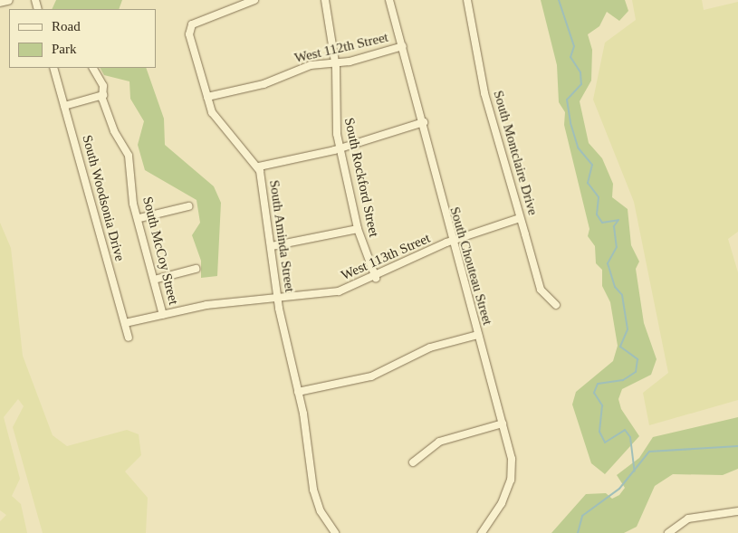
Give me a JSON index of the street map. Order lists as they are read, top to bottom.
{
  "streets": {
    "street": [
      "West 112th Street",
      "South Montclaire Drive",
      "South Rockford Street",
      "South Woodsonia Drive",
      "South Aminda Street",
      "South McCoy Street",
      "West 113th Street",
      "South Chouteau Street"
    ]
  },
  "crossings": [
    ["West 112th Street", "South Rockford Street"],
    ["West 112th Street", "South Aminda Street"],
    ["West 112th Street", "South Chouteau Street"],
    ["South Montclaire Drive", "West 113th Street"],
    ["South Rockford Street", "West 113th Street"],
    ["South Woodsonia Drive", "West 113th Street"],
    ["South Aminda Street", "West 113th Street"],
    ["South McCoy Street", "West 113th Street"],
    ["West 113th Street", "South Chouteau Street"]
  ],
  "legend": ["Road", "Park"]
}
